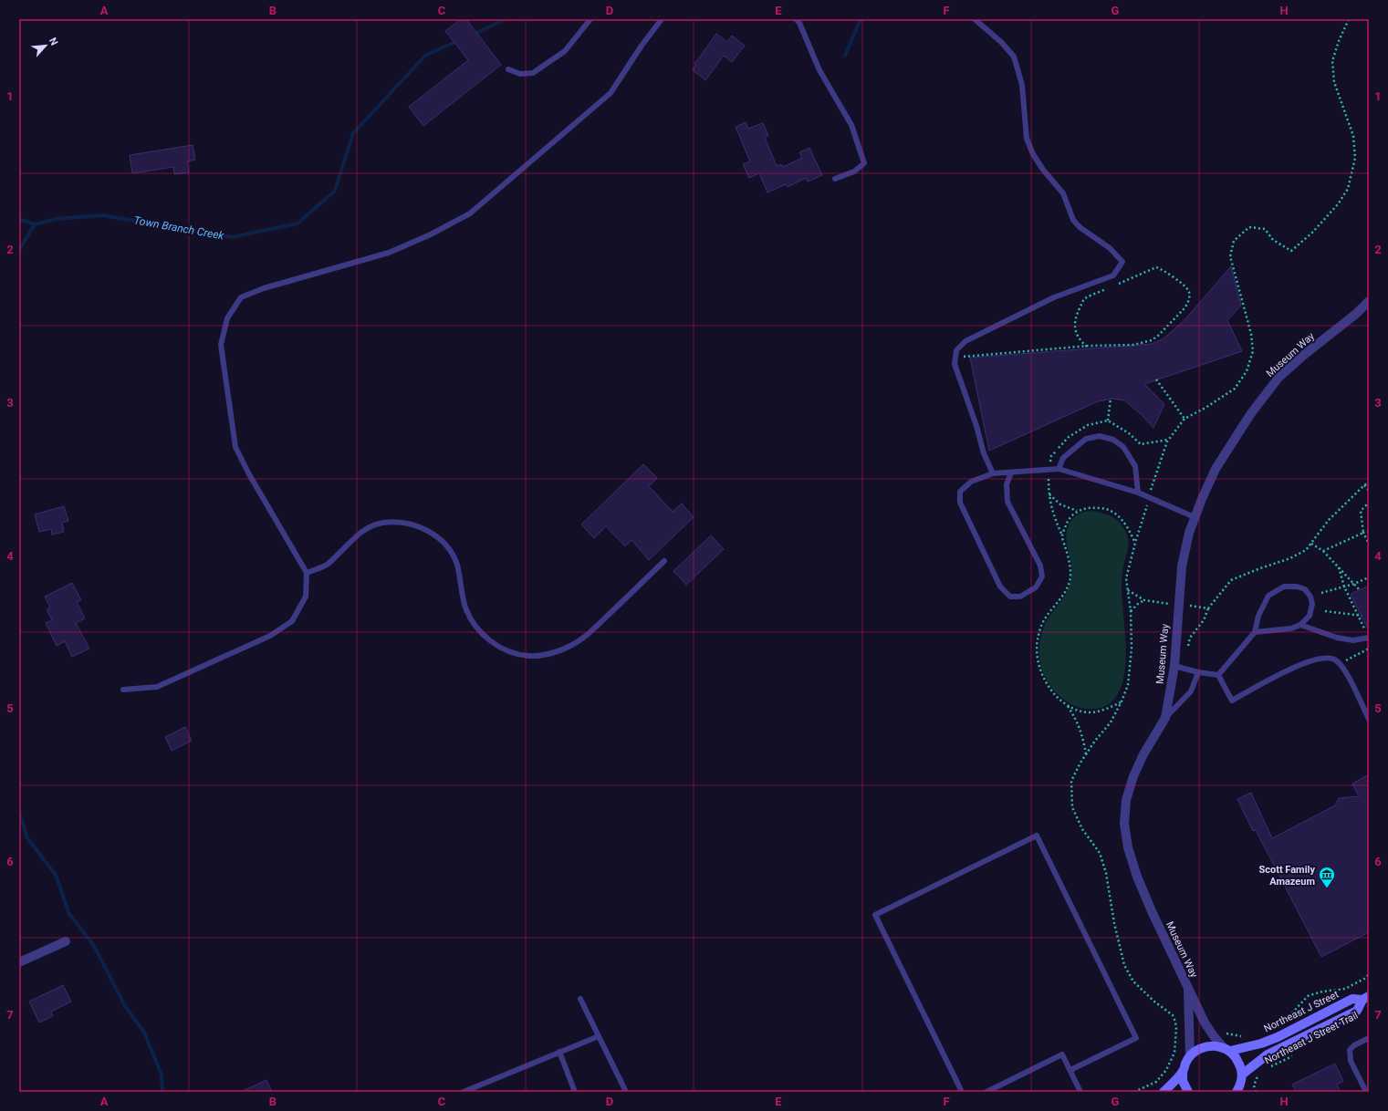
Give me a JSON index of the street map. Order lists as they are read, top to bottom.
{
  "streets": {
    "street": ["Museum Way", "Northeast J Street"],
    "path": ["Northeast J Street Trail"]
  },
  "crossings": [
    ["Museum Way", "Northeast J Street"]
  ],
  "water": ["Town Branch Creek"],
  "places": {
    "museum": ["Scott Family Amazeum"]
  },
  "north": "top right",
  "grid": {
    "columns": [
      "A",
      "B",
      "C",
      "D",
      "E",
      "F",
      "G",
      "H"
    ],
    "rows": [
      "1",
      "2",
      "3",
      "4",
      "5",
      "6",
      "7"
    ]
  }
}
